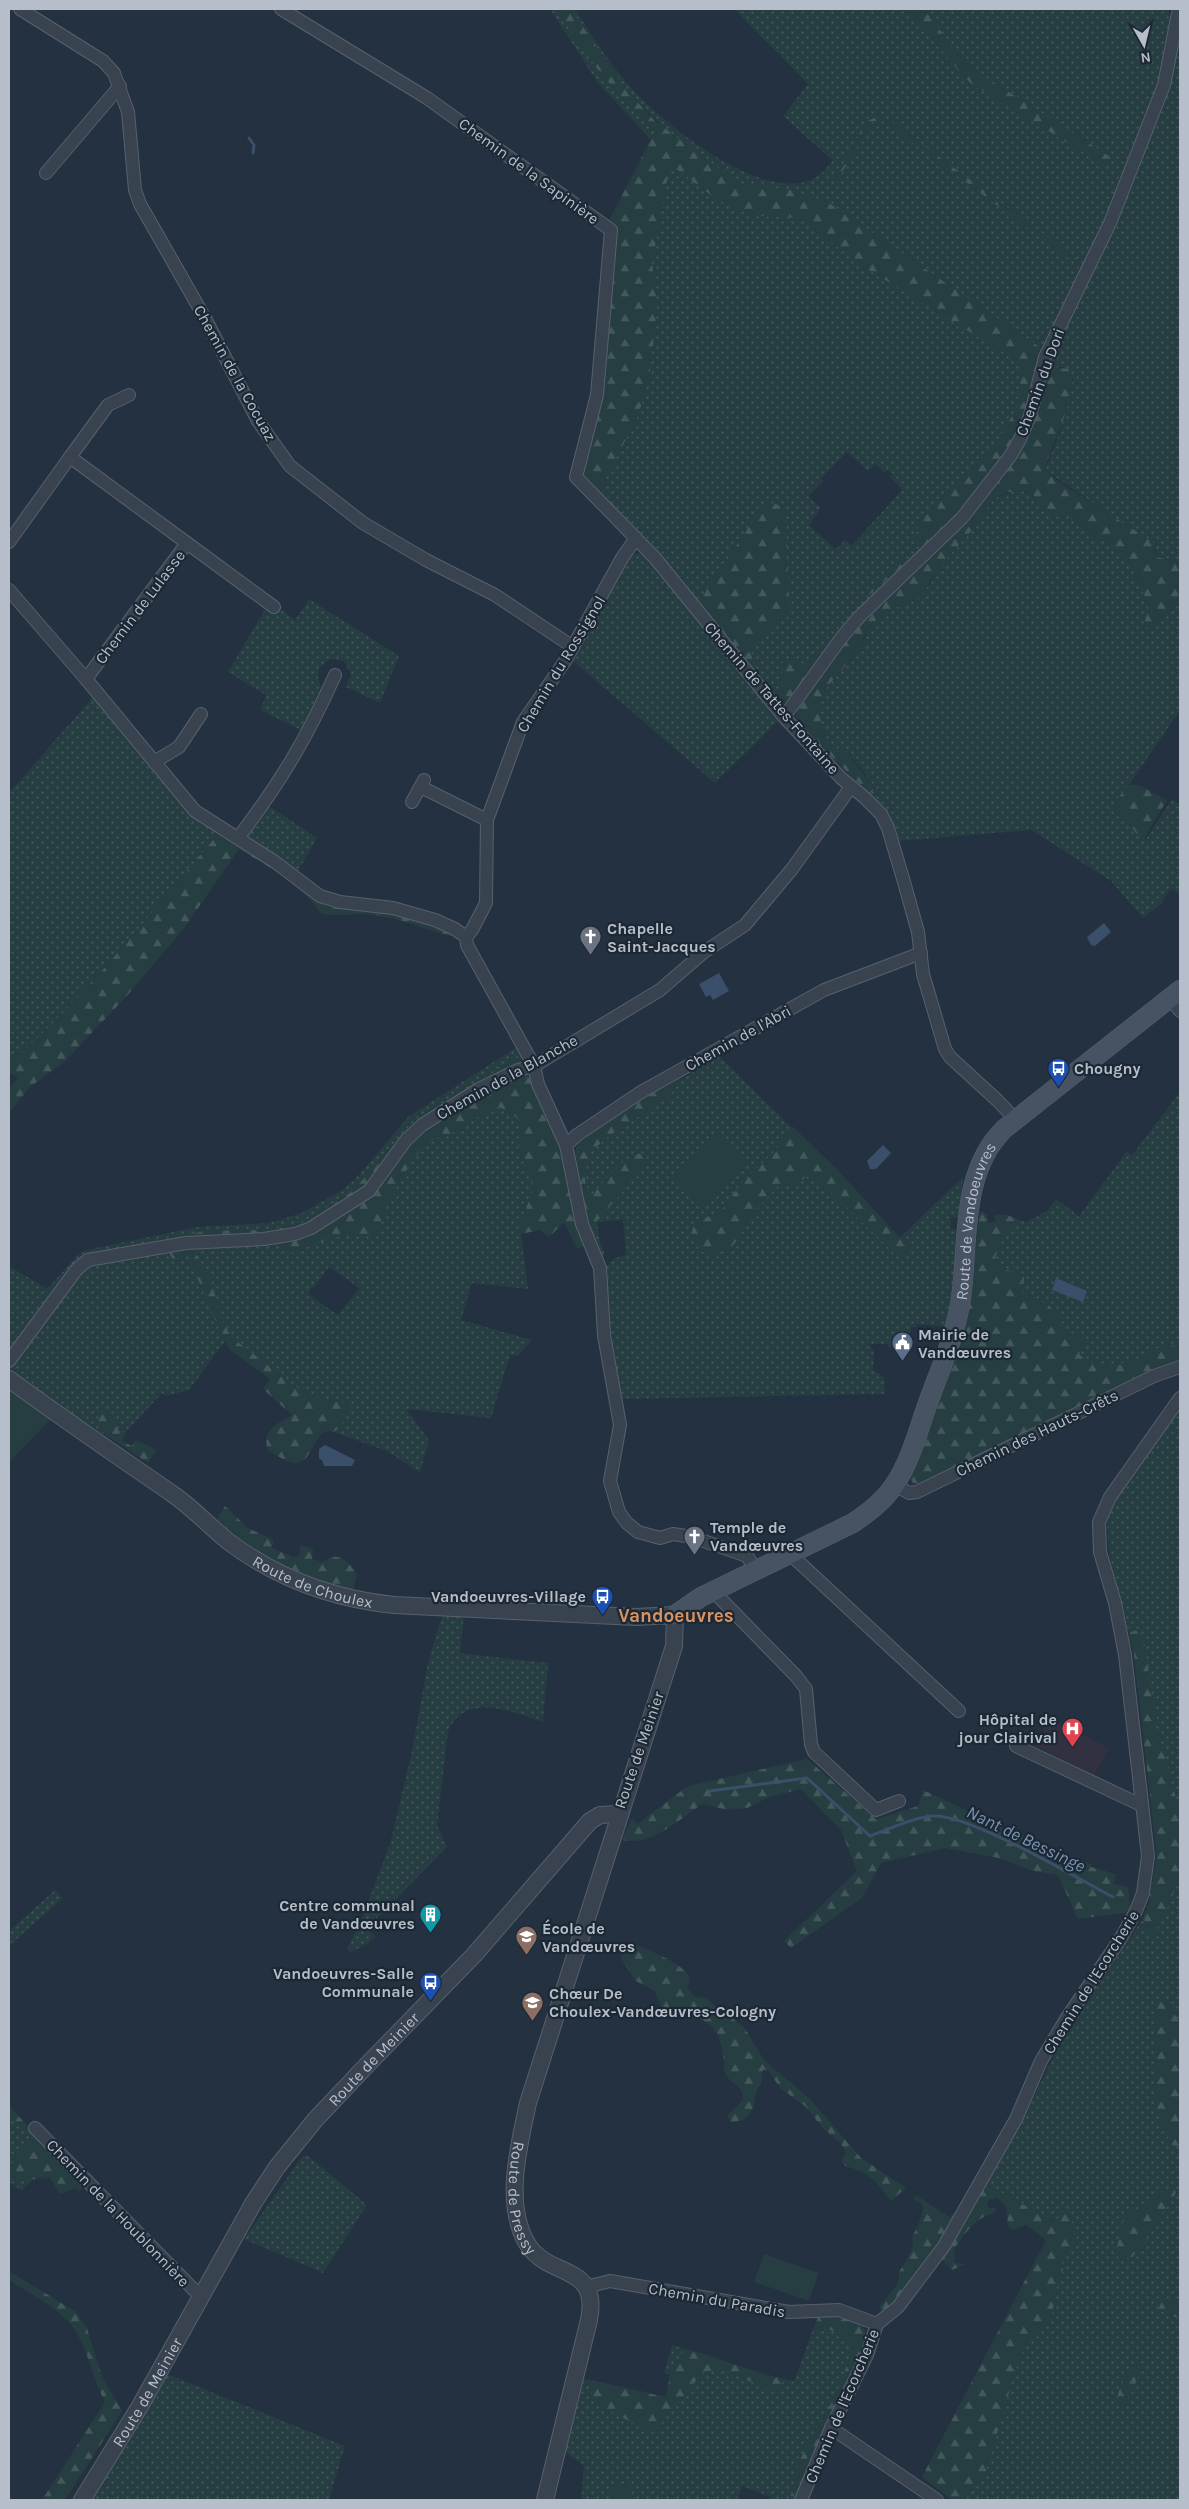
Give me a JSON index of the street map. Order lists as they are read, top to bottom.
{
  "streets": {
    "main road": ["Route de Vandoeuvres"],
    "street": [
      "Chemin de la Sapinière",
      "Chemin de la Cocuaz",
      "Chemin du Dori",
      "Chemin de Lulasse",
      "Chemin du Rossignol",
      "Chemin de Tattes-Fontaine",
      "Chemin de l'Abri",
      "Chemin de la Blanche",
      "Chemin des Hauts-Crêts",
      "Route de Choulex",
      "Route de Meinier",
      "Chemin de l'Ecorcherie",
      "Route de Pressy",
      "Chemin de la Houblonnière",
      "Chemin du Paradis"
    ]
  },
  "crossings": [
    ["Chemin de la Sapinière", "Chemin de Tattes-Fontaine"],
    ["Chemin de la Cocuaz", "Chemin du Rossignol"],
    ["Chemin du Dori", "Chemin de Tattes-Fontaine"],
    ["Chemin de Lulasse", "Chemin du Rossignol"],
    ["Chemin du Rossignol", "Chemin de Tattes-Fontaine"],
    ["Chemin de Tattes-Fontaine", "Chemin de l'Abri"],
    ["Chemin de Tattes-Fontaine", "Chemin de la Blanche"],
    ["Chemin de Tattes-Fontaine", "Route de Vandoeuvres"],
    ["Route de Vandoeuvres", "Chemin des Hauts-Crêts"],
    ["Route de Vandoeuvres", "Route de Choulex"],
    ["Route de Vandoeuvres", "Route de Meinier"],
    ["Route de Choulex", "Route de Meinier"],
    ["Route de Meinier", "Route de Pressy"],
    ["Route de Meinier", "Chemin de la Houblonnière"],
    ["Chemin de l'Ecorcherie", "Chemin du Paradis"],
    ["Route de Pressy", "Chemin du Paradis"]
  ],
  "districts": ["Vandoeuvres"],
  "water": ["Nant de Bessinge"],
  "places": {
    "church": ["Chapelle Saint-Jacques", "Temple de Vandœuvres"],
    "bus stop": ["Chougny", "Vandoeuvres-Village", "Vandoeuvres-Salle Communale"],
    "public building": ["Mairie de Vandœuvres"],
    "hospital": ["Hôpital de jour Clairival"],
    "building": ["Centre communal de Vandœuvres"],
    "school or university": ["École de Vandœuvres", "Chœur De Choulex-Vandœuvres-Cologny"]
  },
  "north": "bottom"
}
